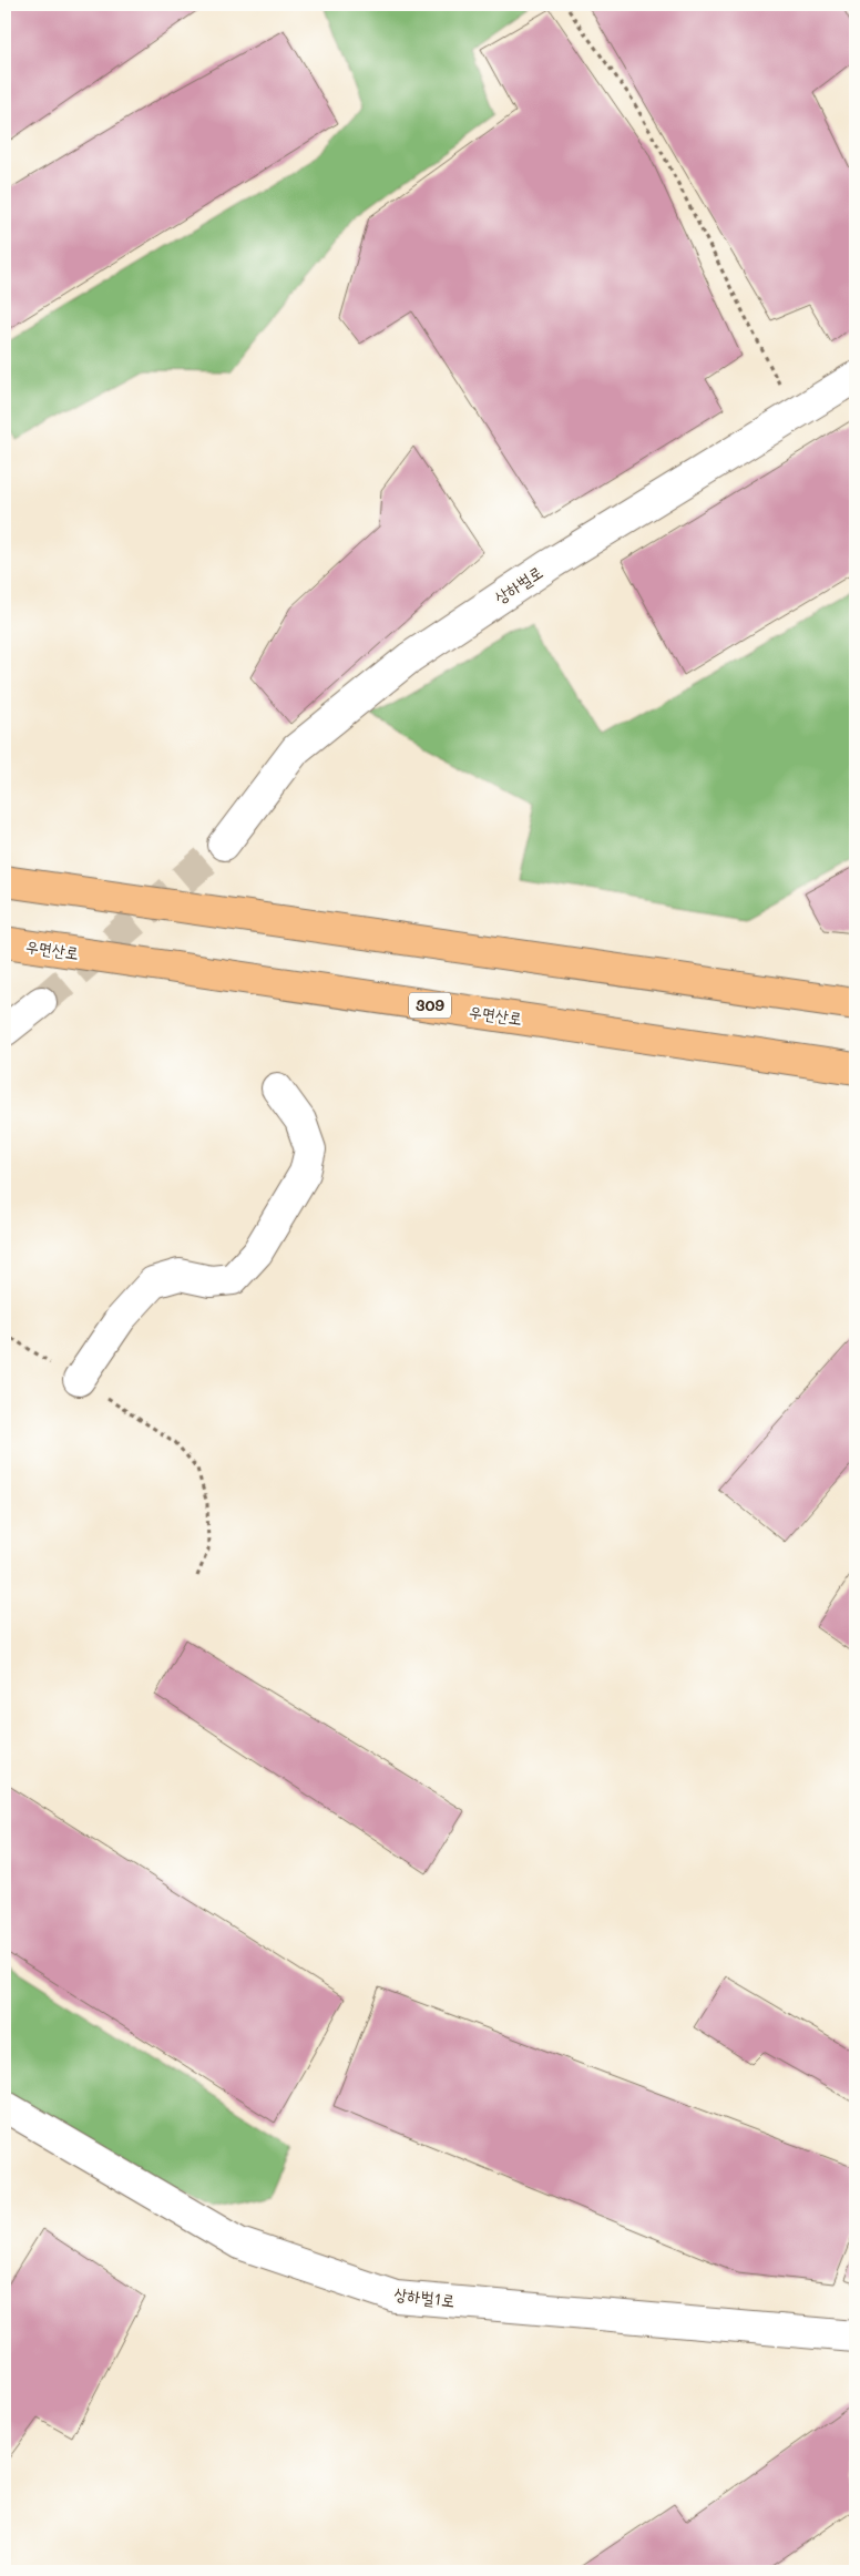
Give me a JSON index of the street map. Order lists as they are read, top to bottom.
{
  "streets": {
    "highway": ["우면산로", "309"],
    "street": ["상하벌로", "상하벌1로"]
  }
}
